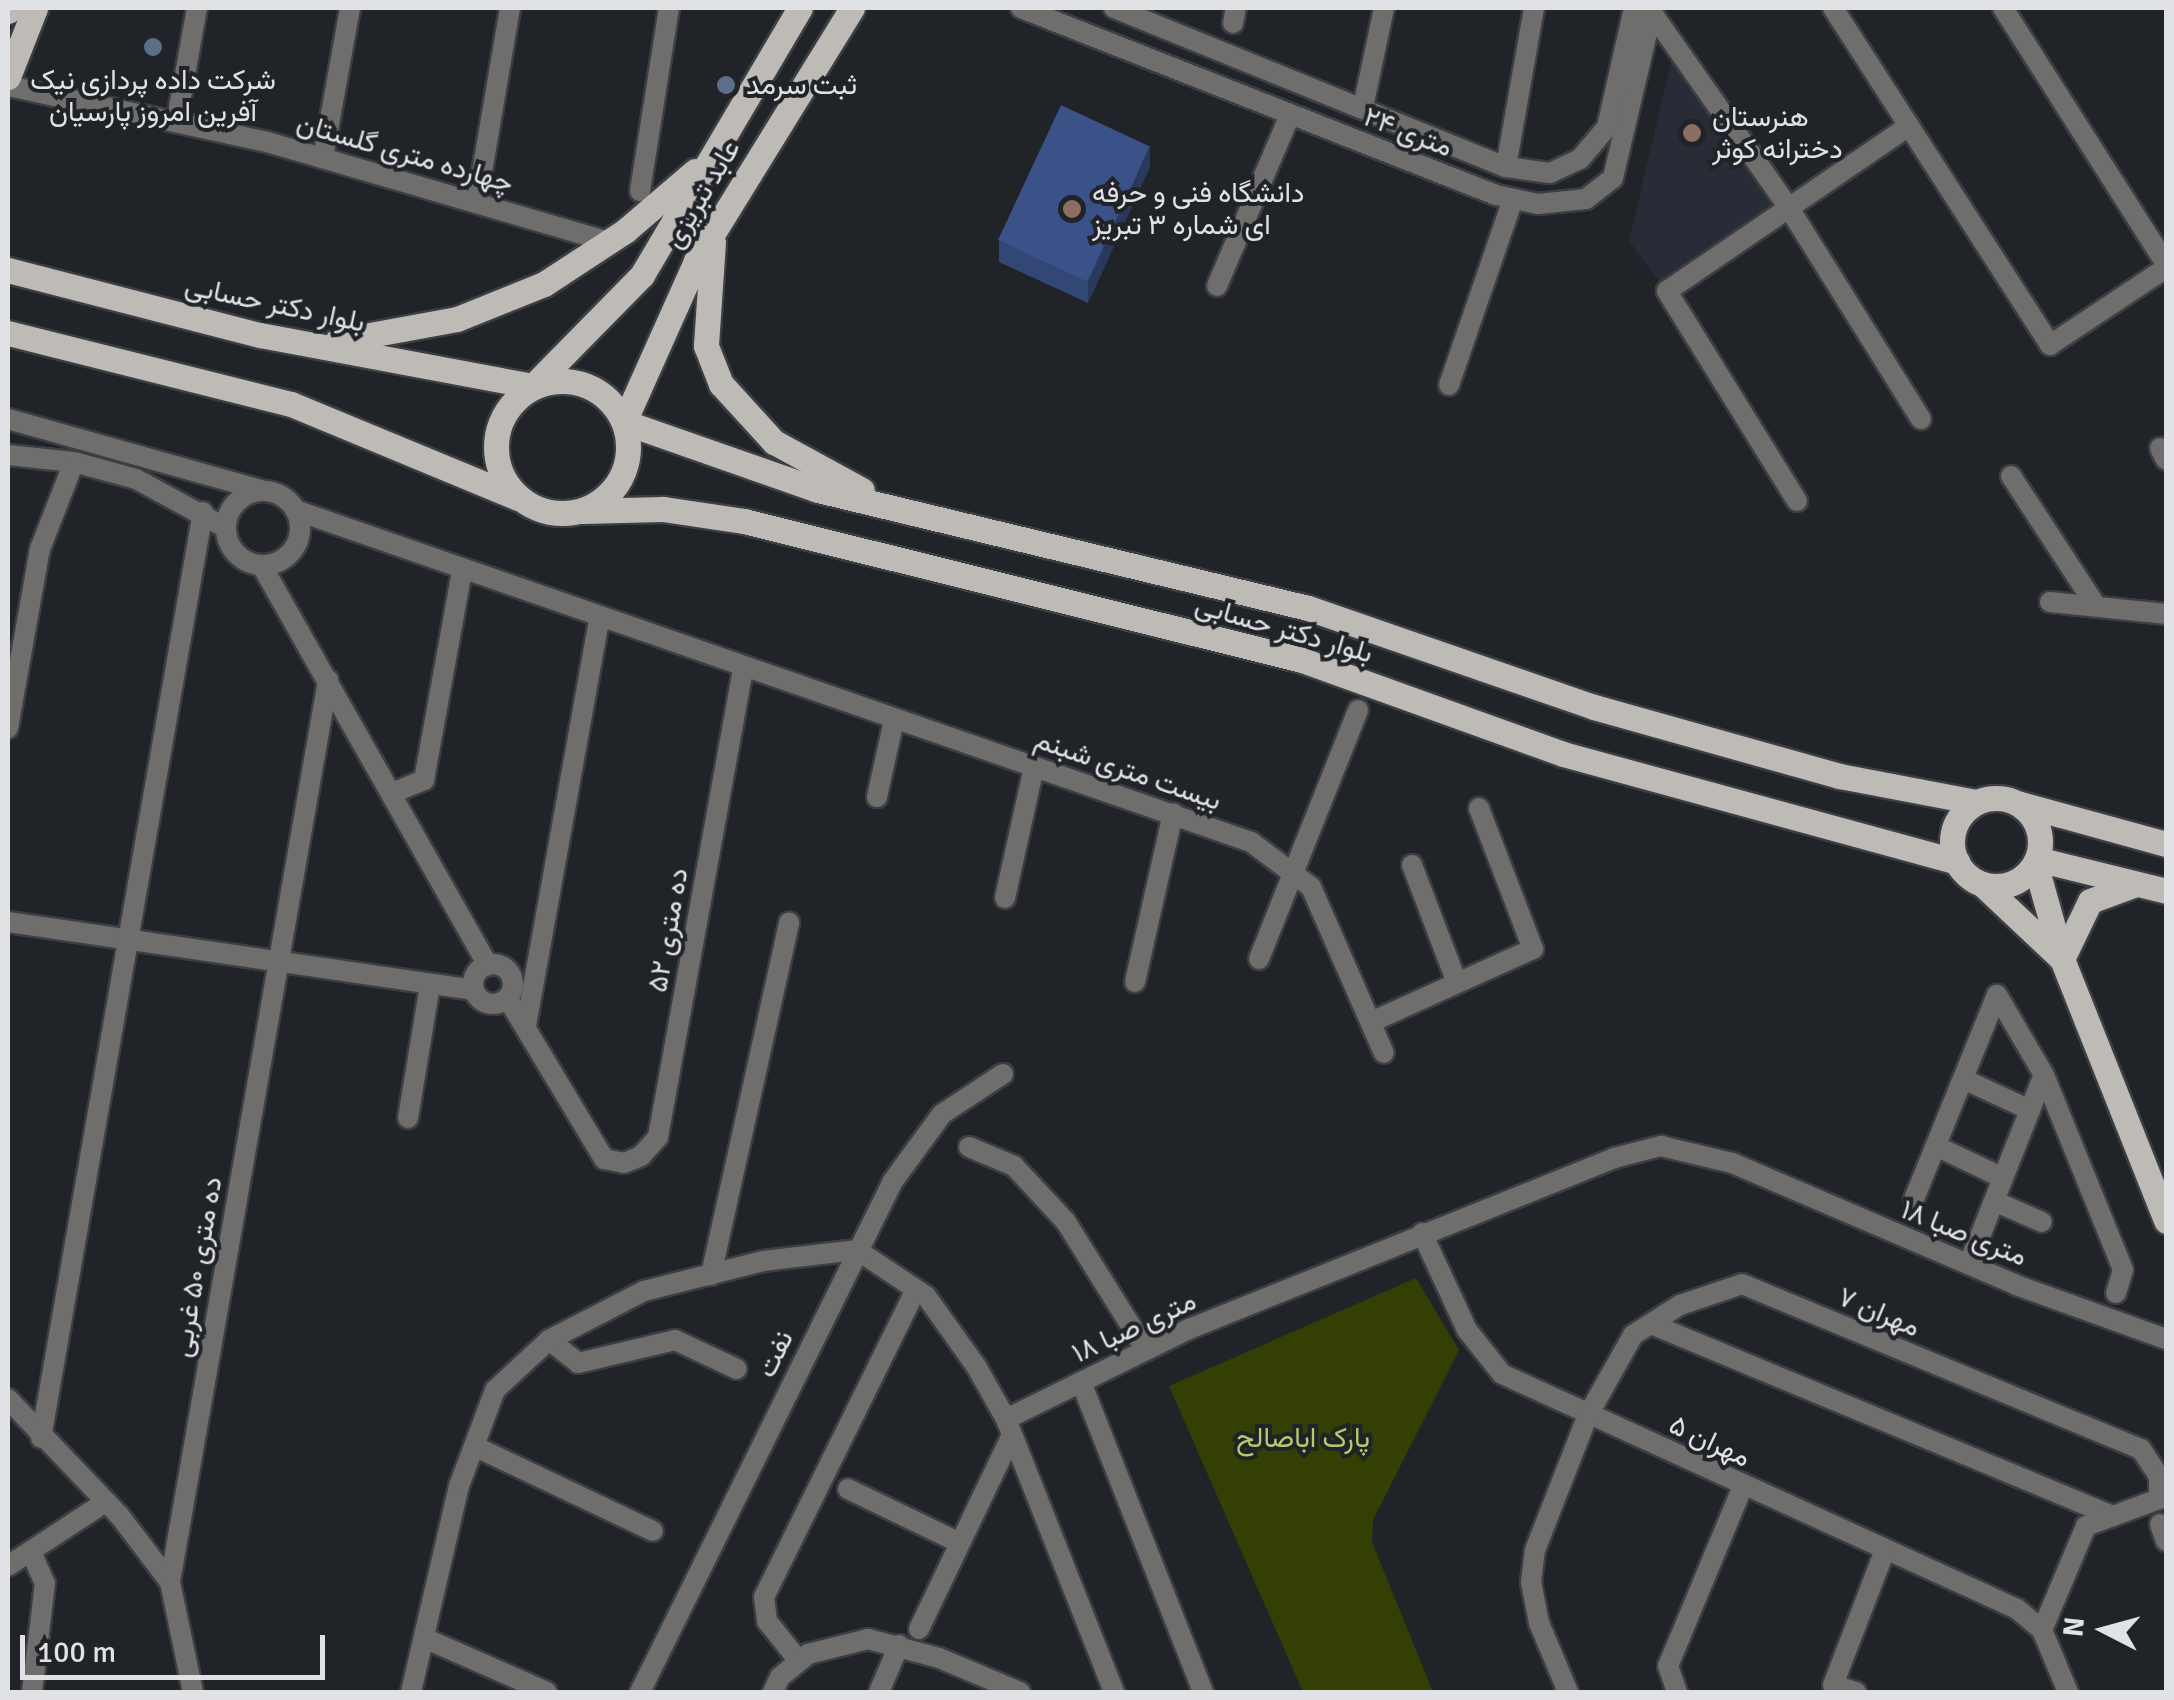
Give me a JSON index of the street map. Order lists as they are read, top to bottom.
{
  "streets": {
    "main road": ["عابد تبریزی", "بلوار دکتر حسابی"],
    "street": [
      "۲۴ متری",
      "چهارده متری گلستان",
      "بیست متری شبنم",
      "ده متری ۵۲",
      "متری صبا ۱۸",
      "ده متری ۵۰ غربی",
      "مهران ۷",
      "نفت",
      "مهران ۵"
    ]
  },
  "crossings": [
    ["عابد تبریزی", "بلوار دکتر حسابی"],
    ["بیست متری شبنم", "ده متری ۵۲"],
    ["متری صبا ۱۸", "مهران ۵"],
    ["مهران ۷", "مهران ۵"]
  ],
  "parks": ["پارک اباصالح"],
  "places": [
    "شرکت داده پردازی نیک آفرین امروز پارسیان",
    "ثبت سرمد",
    "هنرستان دخترانه کوثر",
    "دانشگاه فنی و حرفه ای شماره ۳ تبریز"
  ],
  "scale_bar": "100 m",
  "north": "left"
}
